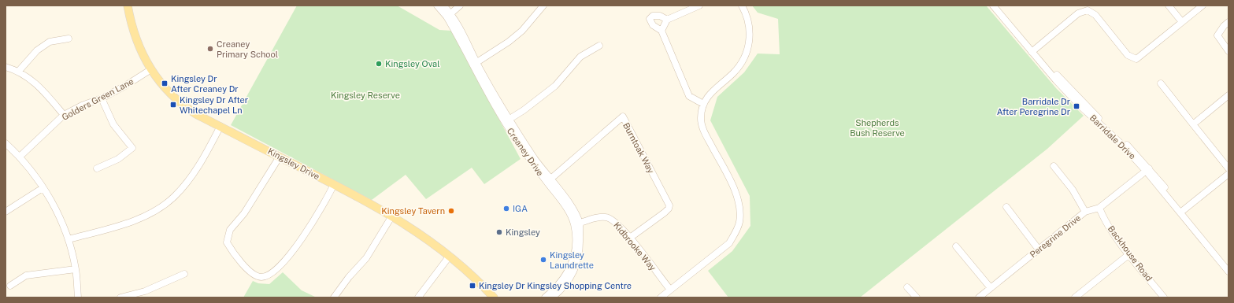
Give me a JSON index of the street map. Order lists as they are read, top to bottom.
{
  "streets": {
    "main road": ["Kingsley Drive"],
    "street": [
      "Golders Green Lane",
      "Barridale Drive",
      "Burntoak Way",
      "Creaney Drive",
      "Peregrine Drive",
      "Kidbrooke Way",
      "Backhouse Road"
    ]
  },
  "crossings": [
    ["Golders Green Lane", "Kingsley Drive"],
    ["Barridale Drive", "Peregrine Drive"],
    ["Burntoak Way", "Creaney Drive"],
    ["Burntoak Way", "Kidbrooke Way"],
    ["Creaney Drive", "Kidbrooke Way"],
    ["Peregrine Drive", "Backhouse Road"]
  ],
  "parks": ["Kingsley Reserve", "Shepherds Bush Reserve"],
  "places": {
    "other": [
      "Creaney Primary School",
      "Kingsley Oval",
      "IGA",
      "Kingsley Tavern",
      "Kingsley",
      "Kingsley Laundrette"
    ],
    "transit": [
      "Kingsley Dr After Creaney Dr",
      "Kingsley Dr After Whitechapel Ln",
      "Barridale Dr After Peregrine Dr",
      "Kingsley Dr Kingsley Shopping Centre"
    ]
  }
}
